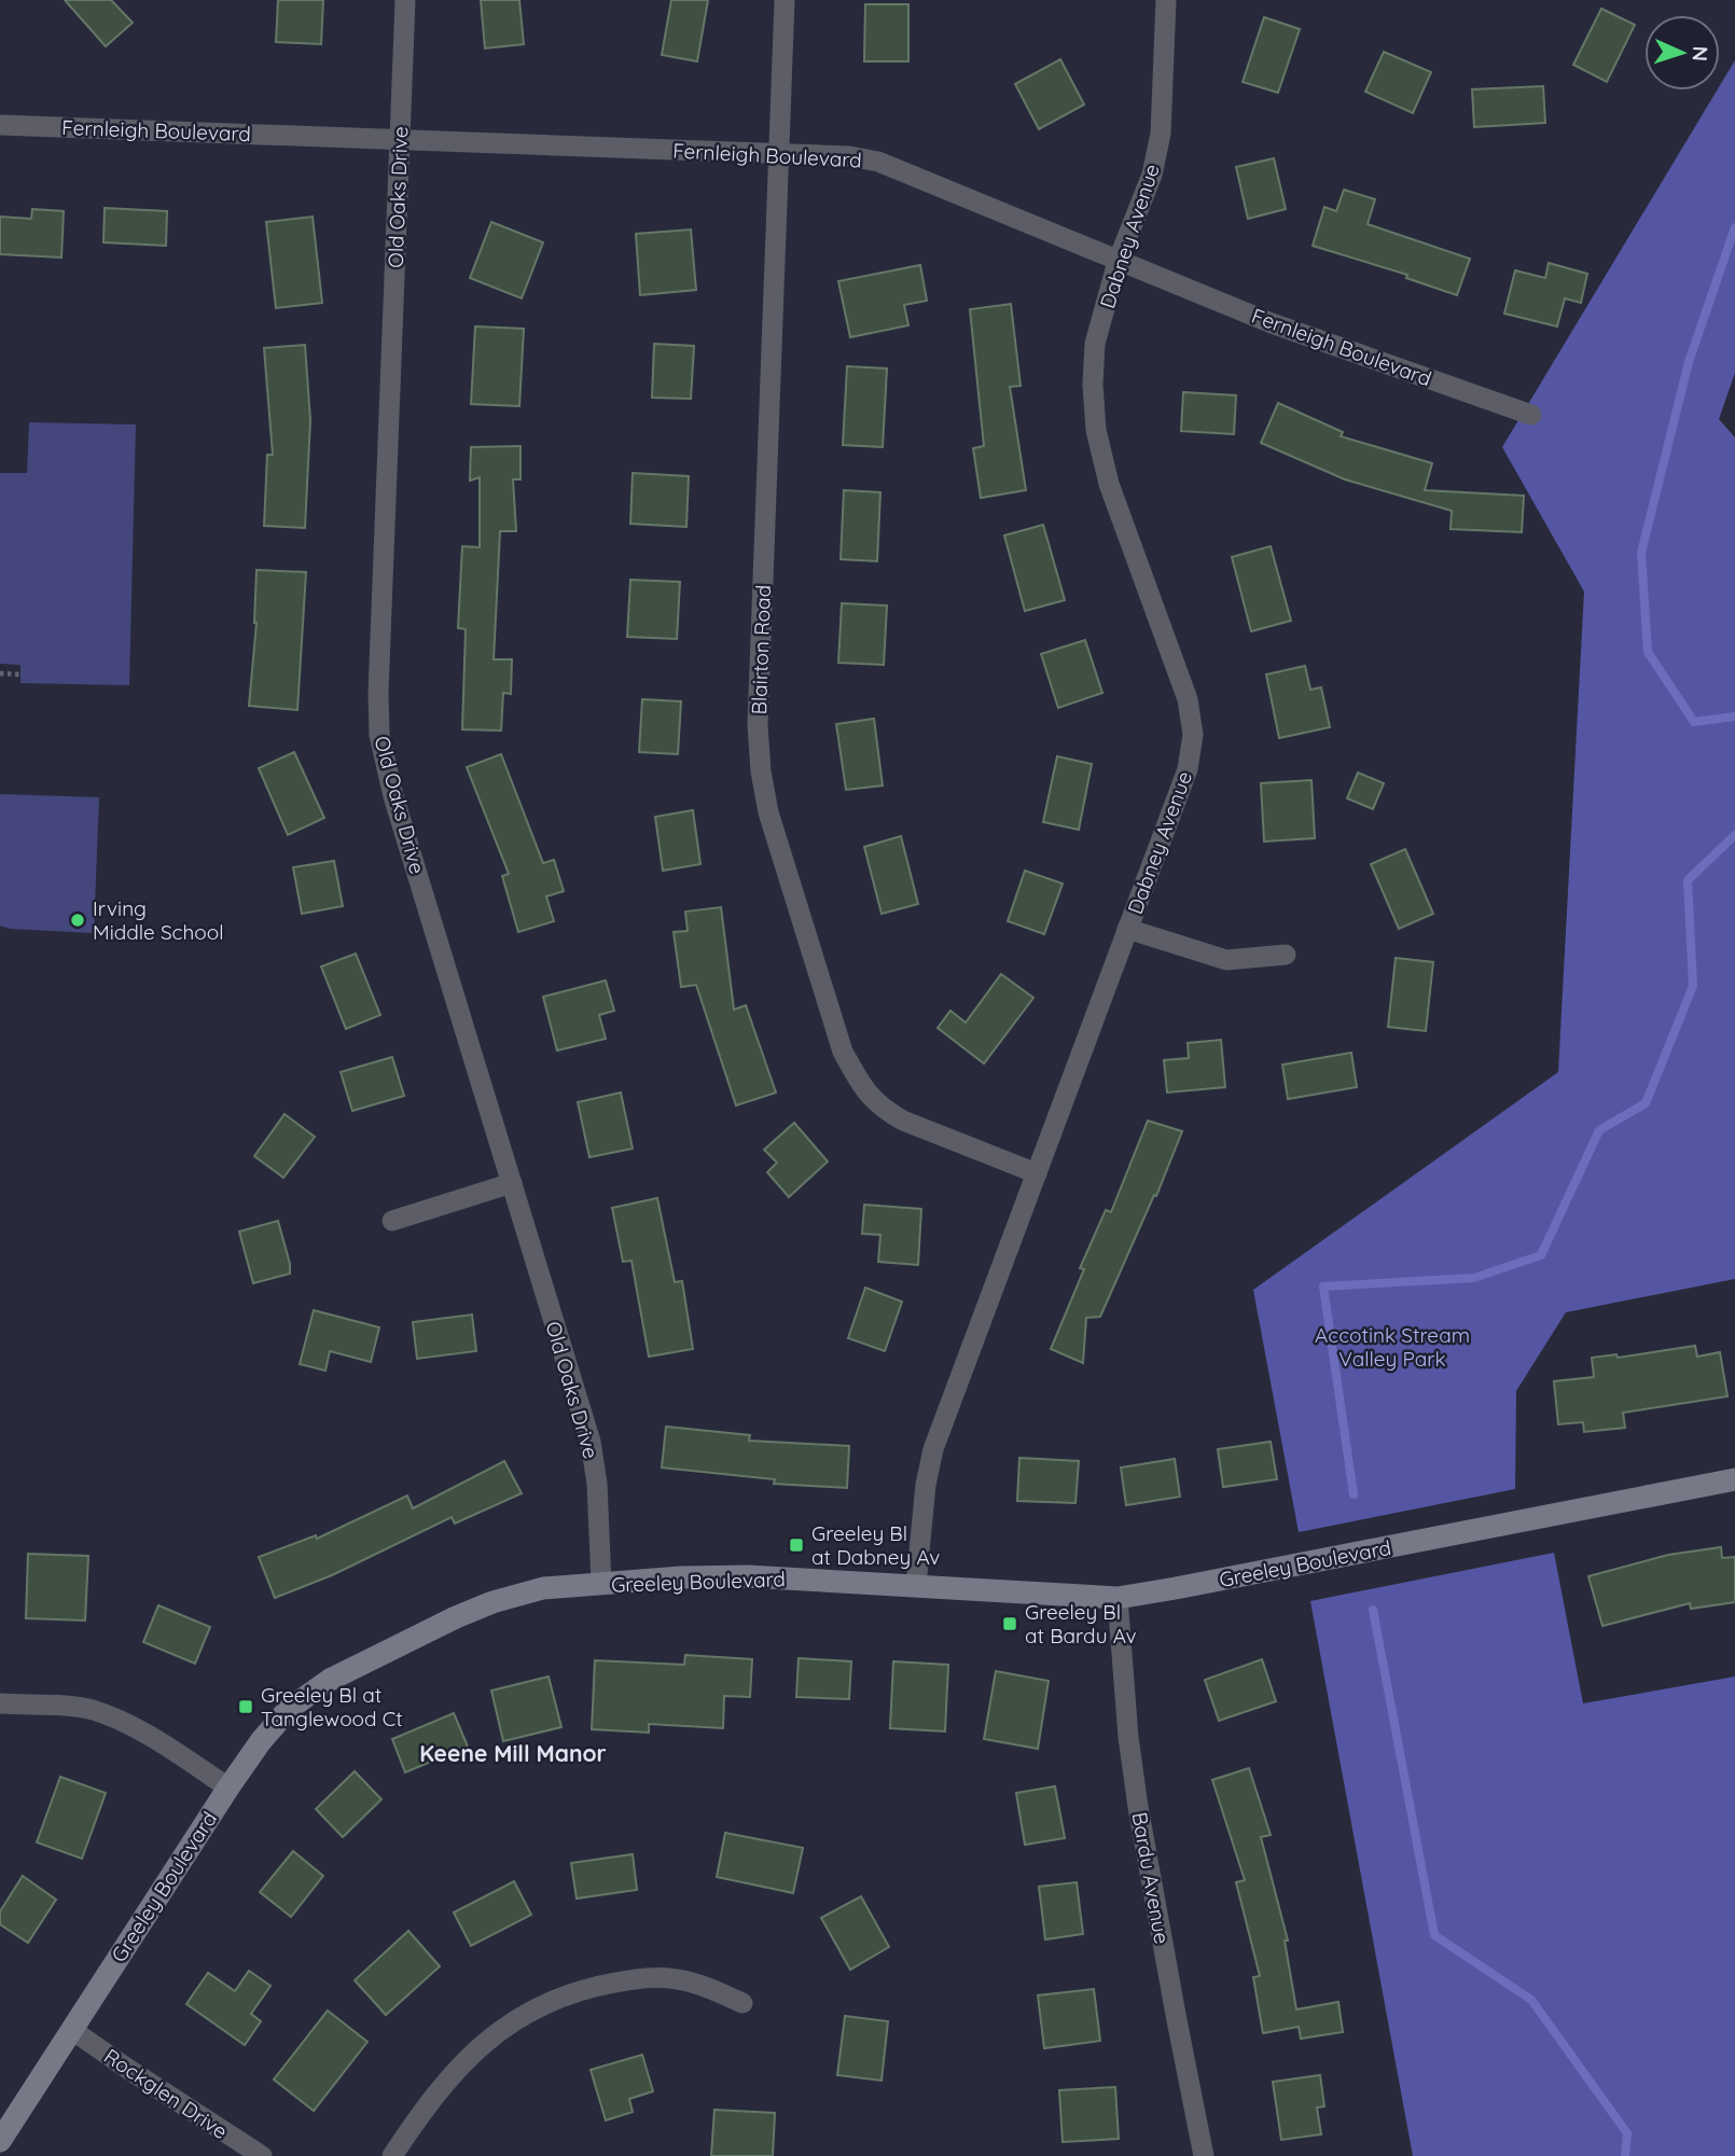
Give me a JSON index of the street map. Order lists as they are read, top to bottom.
{
  "streets": {
    "street": [
      "Fernleigh Boulevard",
      "Old Oaks Drive",
      "Dabney Avenue",
      "Blairton Road",
      "Greeley Boulevard",
      "Bardu Avenue",
      "Rockglen Drive"
    ]
  },
  "crossings": [
    ["Fernleigh Boulevard", "Old Oaks Drive"],
    ["Fernleigh Boulevard", "Dabney Avenue"],
    ["Fernleigh Boulevard", "Blairton Road"],
    ["Old Oaks Drive", "Greeley Boulevard"],
    ["Dabney Avenue", "Blairton Road"],
    ["Dabney Avenue", "Greeley Boulevard"],
    ["Greeley Boulevard", "Bardu Avenue"],
    ["Greeley Boulevard", "Rockglen Drive"]
  ],
  "districts": ["Keene Mill Manor"],
  "parks": ["Accotink Stream Valley Park"],
  "places": {
    "other": ["Irving Middle School"],
    "transit": ["Greeley Bl at Dabney Av", "Greeley Bl at Bardu Av", "Greeley Bl at Tanglewood Ct"]
  },
  "north": "right"
}
